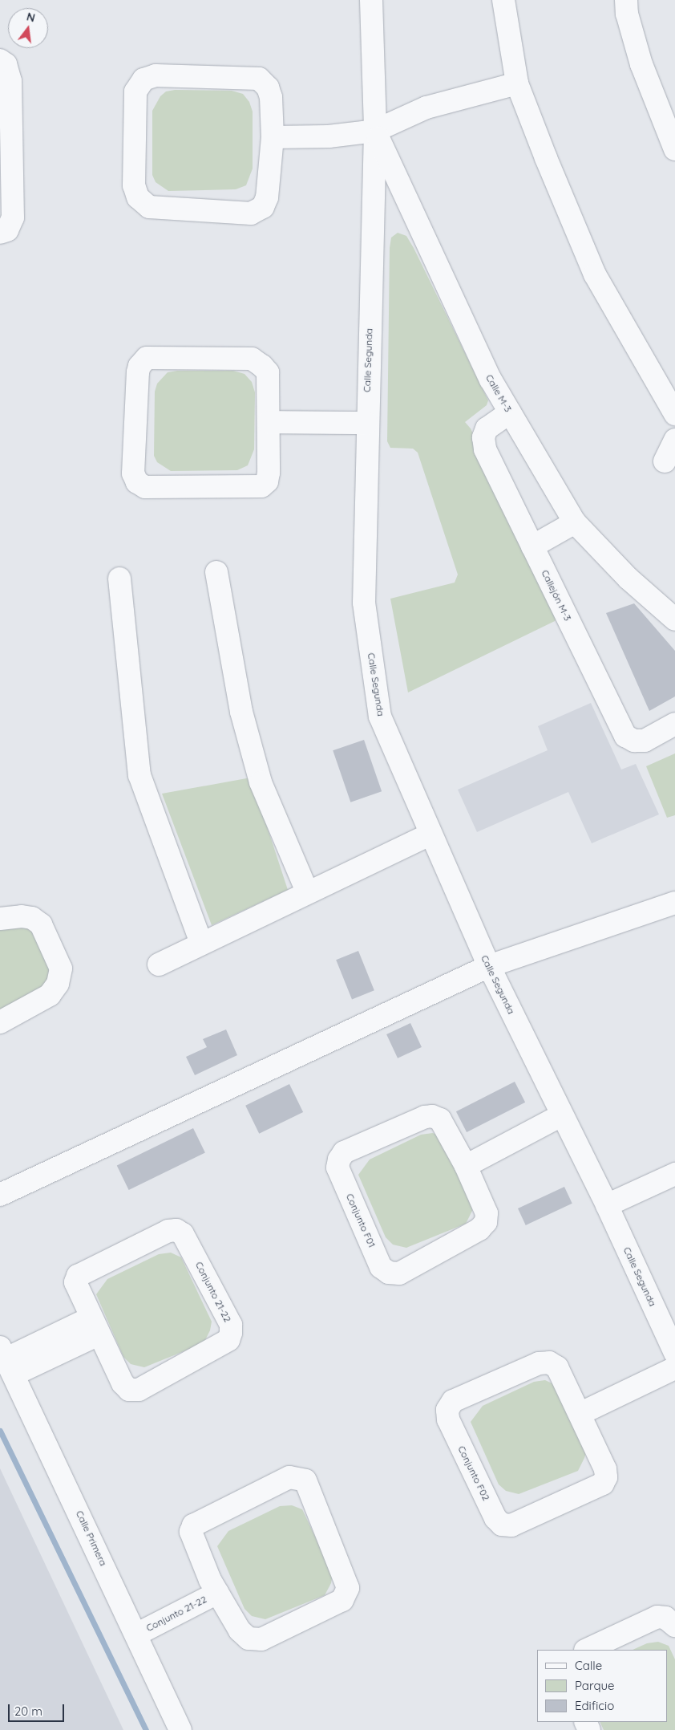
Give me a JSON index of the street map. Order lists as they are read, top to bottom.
{
  "streets": {
    "street": [
      "Calle Segunda",
      "Calle M-3",
      "Callejón M-3",
      "Conjunto F01",
      "Conjunto 21-22",
      "Conjunto F02",
      "Calle Primera"
    ]
  },
  "crossings": [
    ["Calle Segunda", "Calle M-3"],
    ["Calle M-3", "Callejón M-3"],
    ["Conjunto 21-22", "Calle Primera"]
  ],
  "legend": ["Calle", "Parque", "Edificio"],
  "scale_bar": "20 m",
  "north": "top"
}
